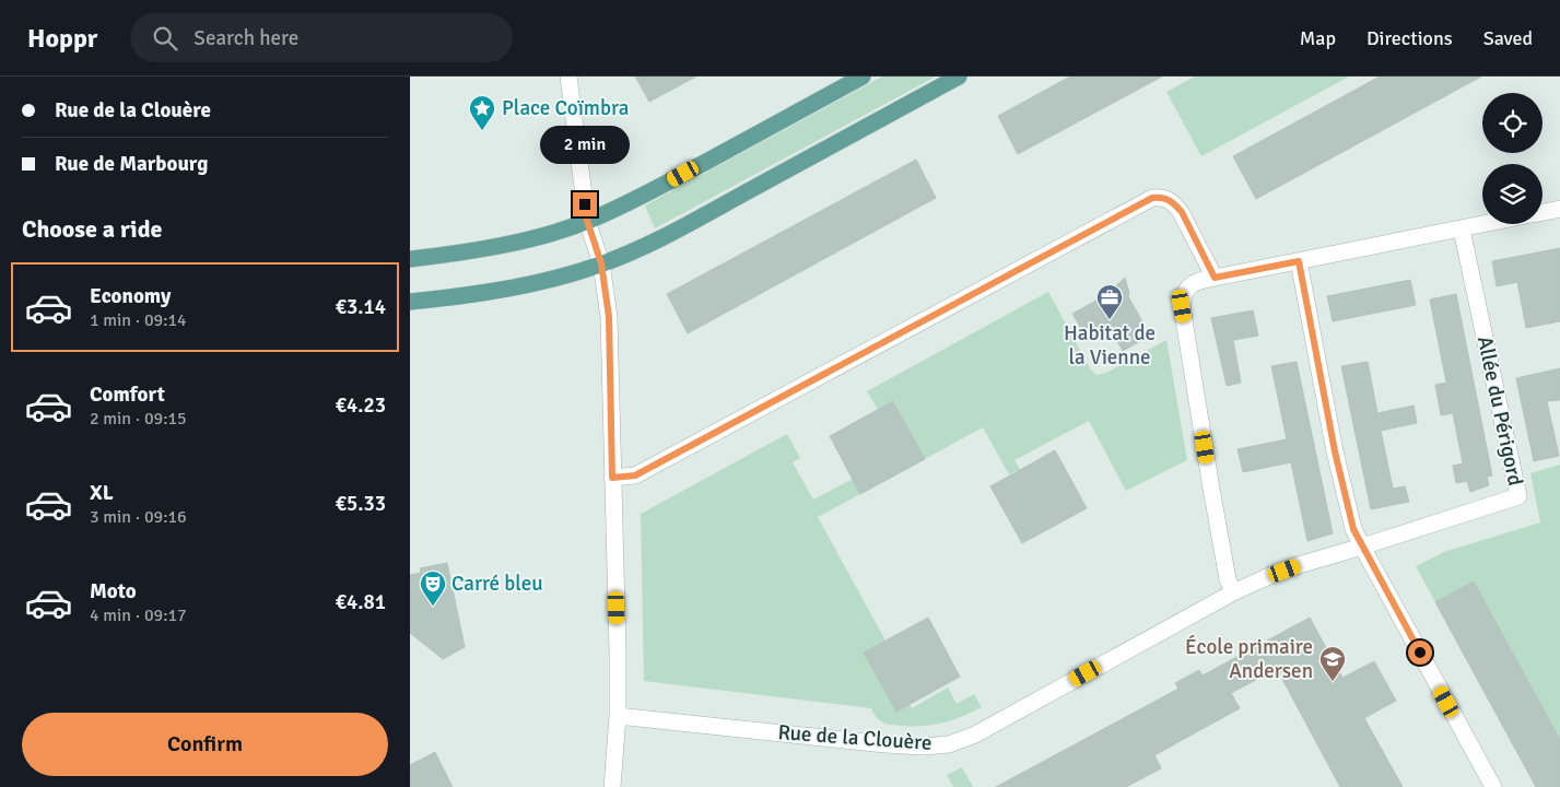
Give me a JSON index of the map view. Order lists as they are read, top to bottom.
{
  "streets": {
    "street": ["Allée du Périgord", "Rue de la Clouère"]
  },
  "crossings": [
    ["Allée du Périgord", "Rue de la Clouère"]
  ],
  "places": {
    "place": ["Place Coïmbra"],
    "office": ["Habitat de la Vienne"],
    "theatre": ["Carré bleu"],
    "school or university": ["École primaire Andersen"]
  },
  "page": {
    "header": "Hoppr",
    "search": "Search here",
    "nav": ["Map", "Directions", "Saved"],
    "banner": ["Rue de la Clouère", "Rue de Marbourg"],
    "bubble": "2 min",
    "heading": "Choose a ride",
    "list": [
      {
        "name": "Economy",
        "note": "1 min · 09:14",
        "value": "€3.14"
      },
      {
        "name": "Comfort",
        "note": "2 min · 09:15",
        "value": "€4.23"
      },
      {
        "name": "XL",
        "note": "3 min · 09:16",
        "value": "€5.33"
      },
      {
        "name": "Moto",
        "note": "4 min · 09:17",
        "value": "€4.81"
      }
    ],
    "buttons": "Confirm"
  }
}
